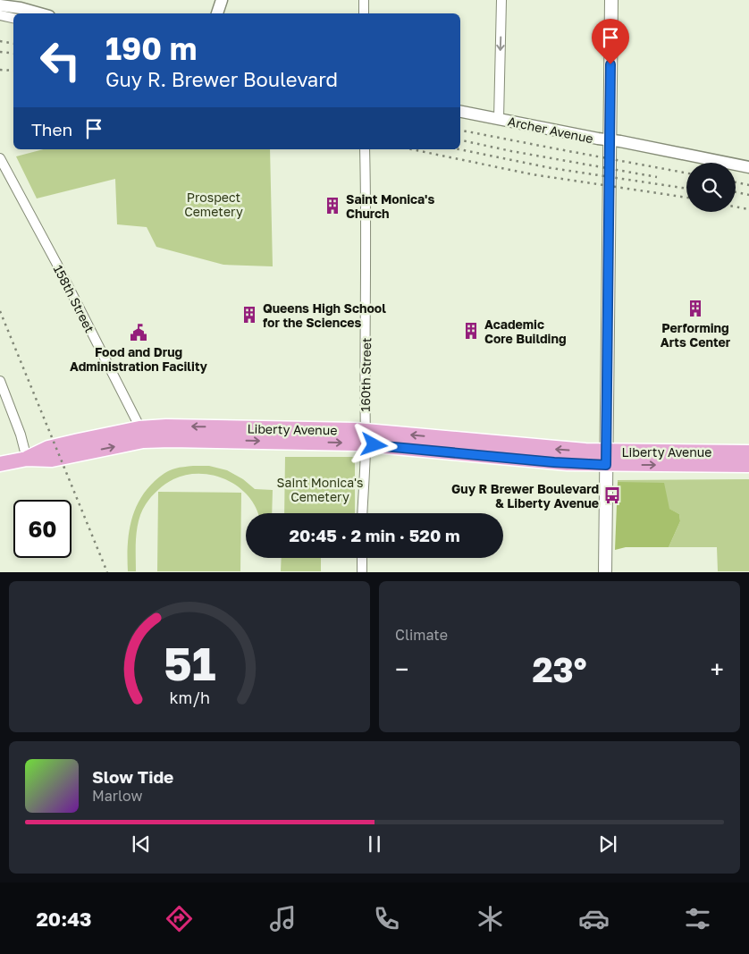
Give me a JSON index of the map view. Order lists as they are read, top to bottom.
{
  "streets": {
    "main road": ["Liberty Avenue"],
    "street": ["Archer Avenue", "158th Street", "160th Street"]
  },
  "crossings": [
    ["158th Street", "Liberty Avenue"],
    ["160th Street", "Liberty Avenue"]
  ],
  "parks": ["Prospect Cemetery", "Saint Monica's Cemetery"],
  "places": {
    "building": [
      "Saint Monica's Church",
      "Performing Arts Center",
      "Queens High School for the Sciences",
      "Academic Core Building"
    ],
    "public building": ["Food and Drug Administration Facility"],
    "bus stop": ["Guy R Brewer Boulevard & Liberty Avenue"]
  },
  "page": {
    "turn": ["190 m", "Guy R. Brewer Boulevard"],
    "then": "Then",
    "limit": "60",
    "trip": "20:45 · 2 min · 520 m",
    "tile": "Climate",
    "heat": ["−", "23°", "+"],
    "song": ["Slow Tide", "Marlow"],
    "tabs": "20:43",
    "gauge": ["51", "km/h"]
  }
}
